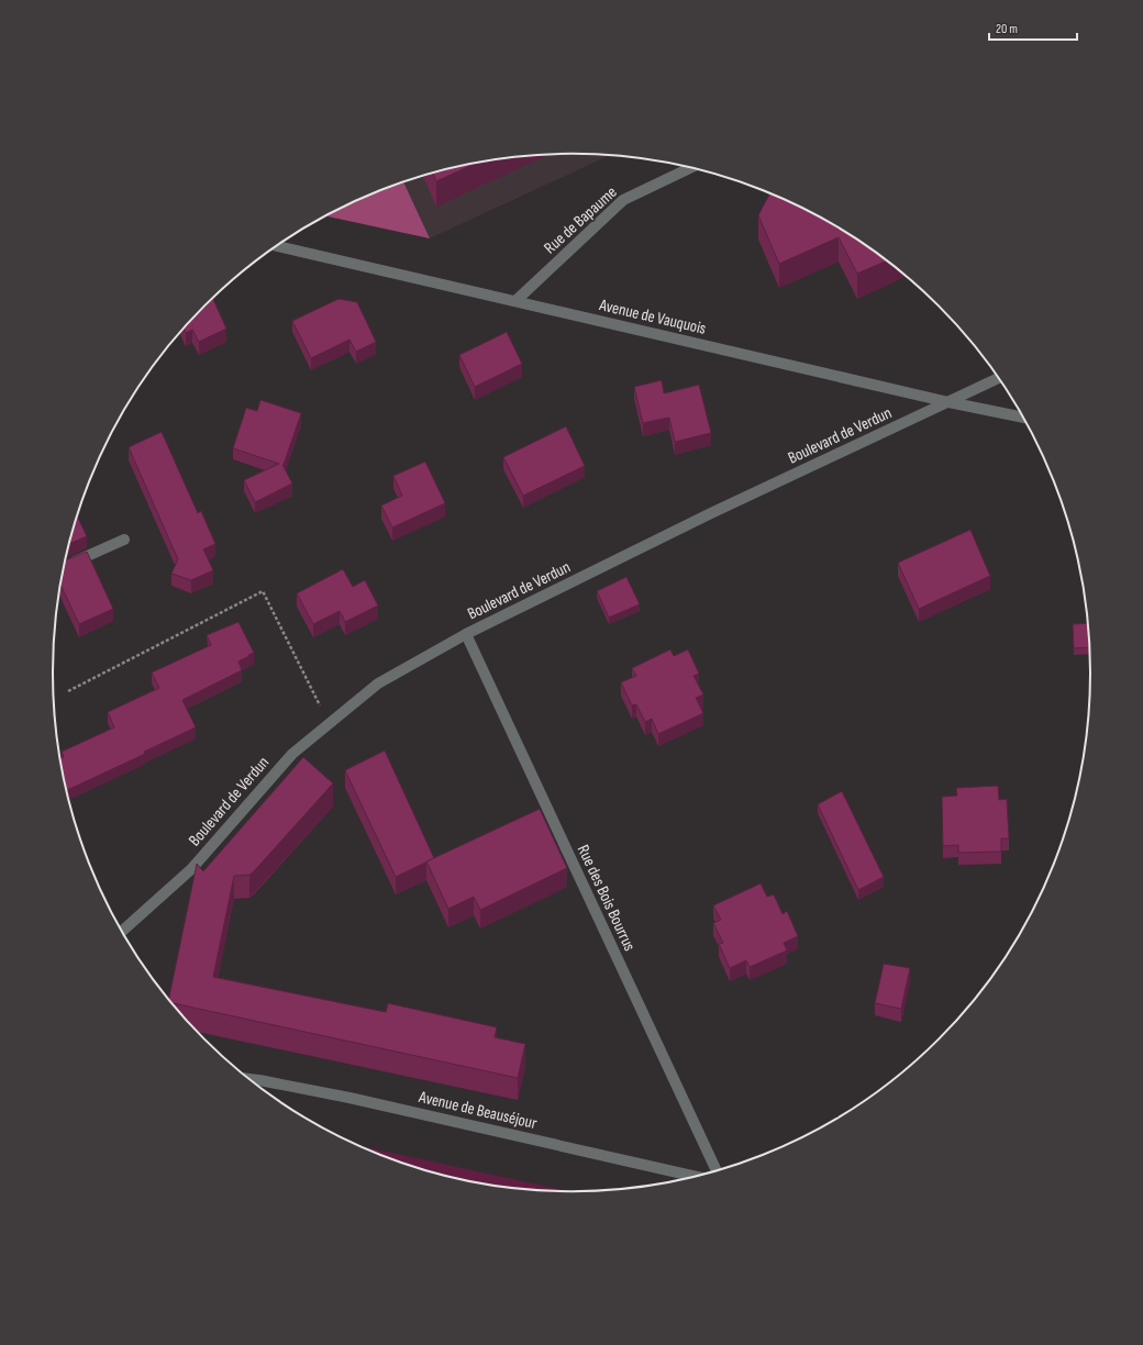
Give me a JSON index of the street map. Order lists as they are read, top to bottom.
{
  "streets": {
    "street": [
      "Rue de Bapaume",
      "Avenue de Vauquois",
      "Boulevard de Verdun",
      "Rue des Bois Bourrus",
      "Avenue de Beauséjour"
    ]
  },
  "crossings": [
    ["Rue de Bapaume", "Avenue de Vauquois"],
    ["Avenue de Vauquois", "Boulevard de Verdun"],
    ["Boulevard de Verdun", "Rue des Bois Bourrus"]
  ],
  "scale_bar": "20 m"
}
